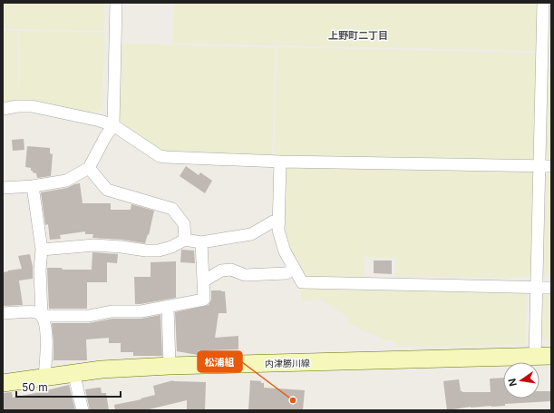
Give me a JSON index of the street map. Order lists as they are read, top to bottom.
{
  "streets": {
    "main road": ["内津勝川線"]
  },
  "districts": ["上野町二丁目"],
  "places": ["松浦組"],
  "scale_bar": "50 m",
  "north": "left"
}
